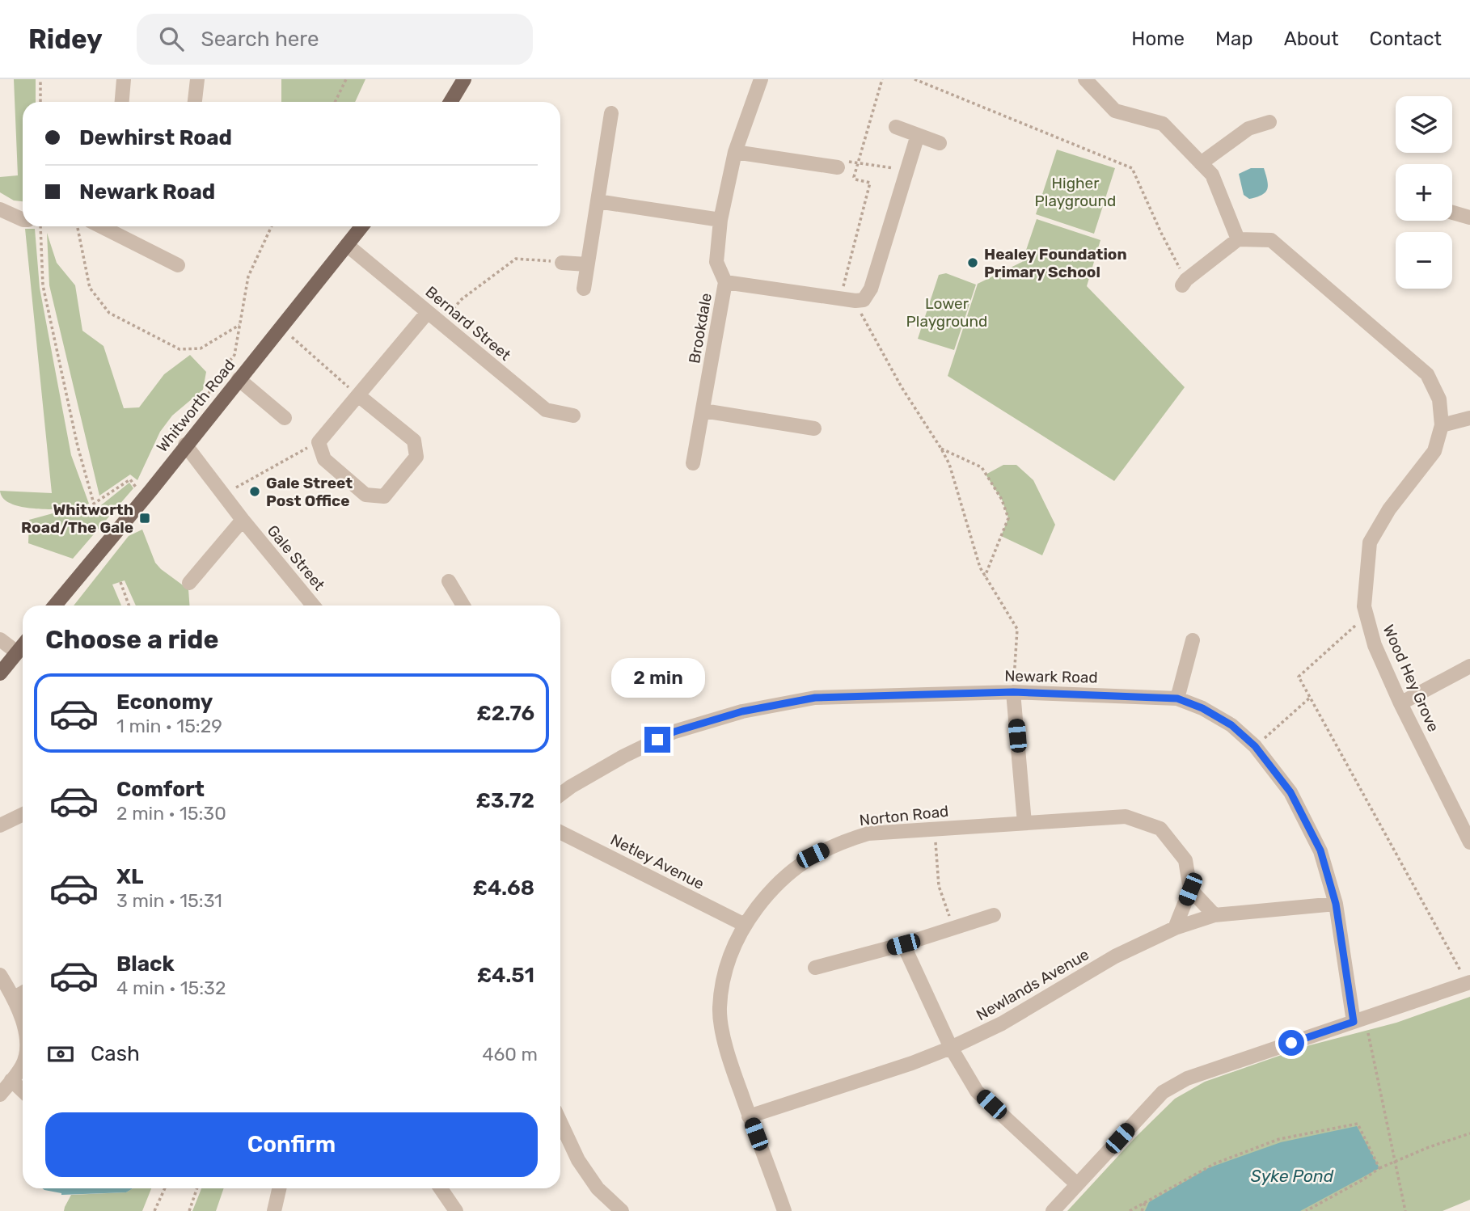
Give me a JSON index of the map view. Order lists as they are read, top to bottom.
{
  "streets": {
    "main road": ["Whitworth Road"],
    "street": [
      "Bernard Street",
      "Brookdale",
      "Gale Street",
      "Newark Road",
      "Wood Hey Grove",
      "Norton Road",
      "Netley Avenue",
      "Newlands Avenue"
    ]
  },
  "crossings": [
    ["Bernard Street", "Whitworth Road"],
    ["Whitworth Road", "Gale Street"],
    ["Newark Road", "Newlands Avenue"],
    ["Norton Road", "Netley Avenue"],
    ["Norton Road", "Newlands Avenue"]
  ],
  "water": ["Syke Pond"],
  "parks": ["Higher Playground", "Lower Playground"],
  "places": {
    "other": ["Healey Foundation Primary School", "Gale Street Post Office"],
    "transit": ["Whitworth Road/The Gale"]
  },
  "page": {
    "header": "Ridey",
    "search": "Search here",
    "nav": [
      "Home",
      "Map",
      "About",
      "Contact"
    ],
    "map_buttons": ["+", "−"],
    "banner": ["Dewhirst Road", "Newark Road"],
    "heading": "Choose a ride",
    "bubble": "2 min",
    "list": [
      {
        "name": "Economy",
        "note": "1 min · 15:29",
        "value": "£2.76"
      },
      {
        "name": "Comfort",
        "note": "2 min · 15:30",
        "value": "£3.72"
      },
      {
        "name": "XL",
        "note": "3 min · 15:31",
        "value": "£4.68"
      },
      {
        "name": "Black",
        "note": "4 min · 15:32",
        "value": "£4.51"
      }
    ],
    "pay": ["Cash", "460 m"],
    "buttons": "Confirm"
  }
}
